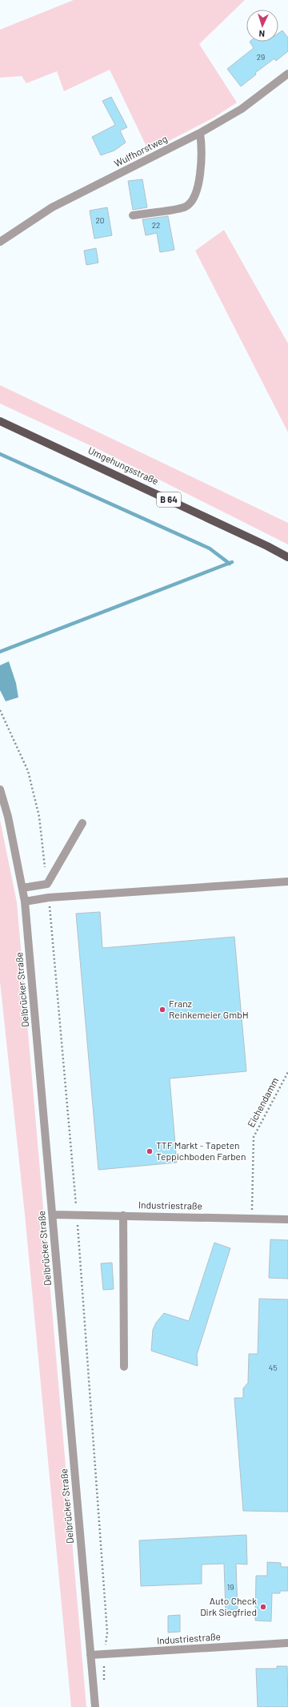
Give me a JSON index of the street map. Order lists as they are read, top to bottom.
{
  "streets": {
    "main road": ["Umgehungsstraße", "B 64"],
    "street": ["Wulfhorstweg", "Delbrücker Straße", "Industriestraße"],
    "path": ["Eichendamm"]
  },
  "crossings": [
    ["Delbrücker Straße", "Industriestraße"],
    ["Eichendamm", "Industriestraße"]
  ],
  "places": ["Franz Reinkemeier GmbH", "TTF Markt - Tapeten Teppichboden Farben", "Auto Check Dirk Siegfried"],
  "house_numbers": [
    "29",
    "20",
    "22",
    "45",
    "19"
  ],
  "north": "bottom"
}
